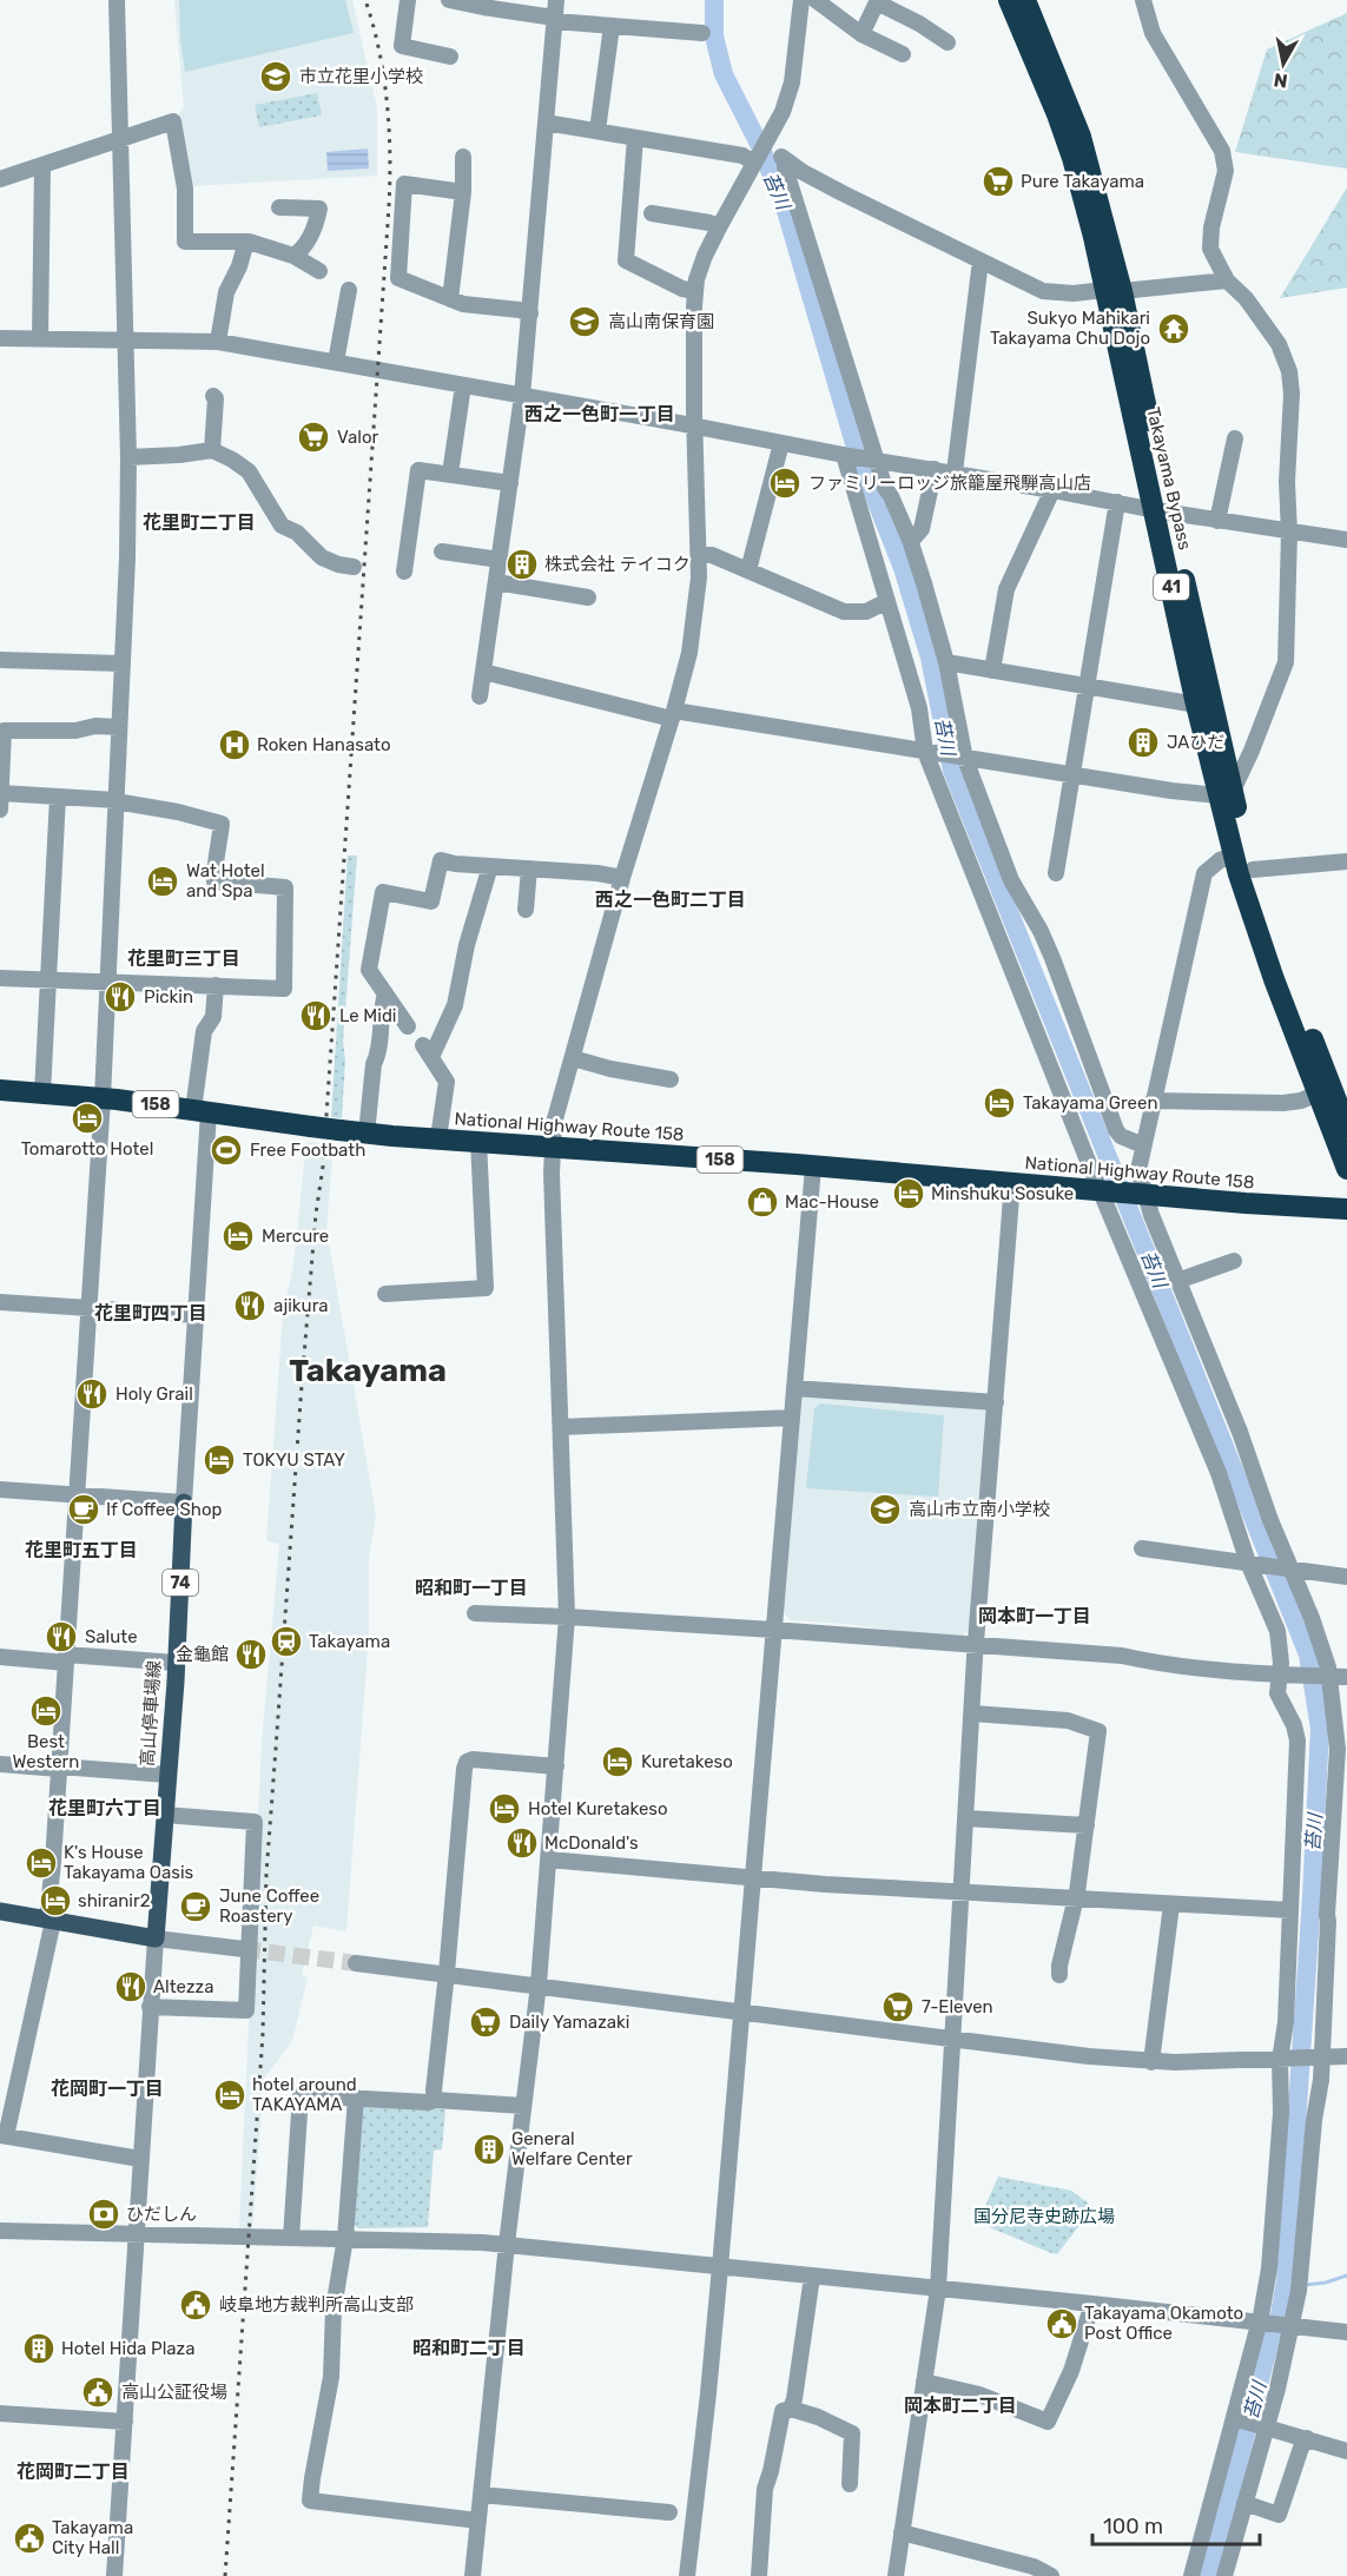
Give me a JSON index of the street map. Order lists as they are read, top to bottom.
{
  "streets": {
    "highway": [
      "Takayama Bypass",
      "41",
      "158",
      "National Highway Route 158"
    ],
    "main road": ["74", "高山停車場線"]
  },
  "districts": [
    "西之一色町一丁目",
    "花里町二丁目",
    "西之一色町二丁目",
    "花里町三丁目",
    "花里町四丁目",
    "Takayama",
    "花里町五丁目",
    "昭和町一丁目",
    "岡本町一丁目",
    "花里町六丁目",
    "花岡町一丁目",
    "昭和町二丁目",
    "岡本町二丁目",
    "花岡町二丁目"
  ],
  "water": ["苔川"],
  "parks": ["国分尼寺史跡広場"],
  "places": {
    "school or university": ["市立花里小学校", "高山南保育園", "高山市立南小学校"],
    "supermarket": [
      "Pure Takayama",
      "Valor",
      "7-Eleven",
      "Daily Yamazaki"
    ],
    "temple": ["Sukyo Mahikari Takayama Chu Dojo"],
    "hotel": [
      "ファミリーロッジ旅籠屋飛騨高山店",
      "Wat Hotel and Spa",
      "Takayama Green",
      "Tomarotto Hotel",
      "Minshuku Sosuke",
      "Mercure",
      "TOKYU STAY",
      "Best Western",
      "Kuretakeso",
      "Hotel Kuretakeso",
      "K's House Takayama Oasis",
      "shiranir2",
      "hotel around TAKAYAMA"
    ],
    "building": [
      "株式会社 テイコク",
      "JAひだ",
      "General Welfare Center",
      "Hotel Hida Plaza"
    ],
    "hospital": ["Roken Hanasato"],
    "restaurant": [
      "Pickin",
      "Le Midi",
      "ajikura",
      "Holy Grail",
      "Salute",
      "金龜館",
      "McDonald's",
      "Altezza"
    ],
    "sports": ["Free Footbath"],
    "shop": ["Mac-House"],
    "cafe": ["If Coffee Shop", "June Coffee Roastery"],
    "station": ["Takayama"],
    "bank": ["ひだしん"],
    "public building": [
      "岐阜地方裁判所高山支部",
      "Takayama Okamoto Post Office",
      "高山公証役場",
      "Takayama City Hall"
    ]
  },
  "scale_bar": "100 m",
  "north": "bottom"
}
